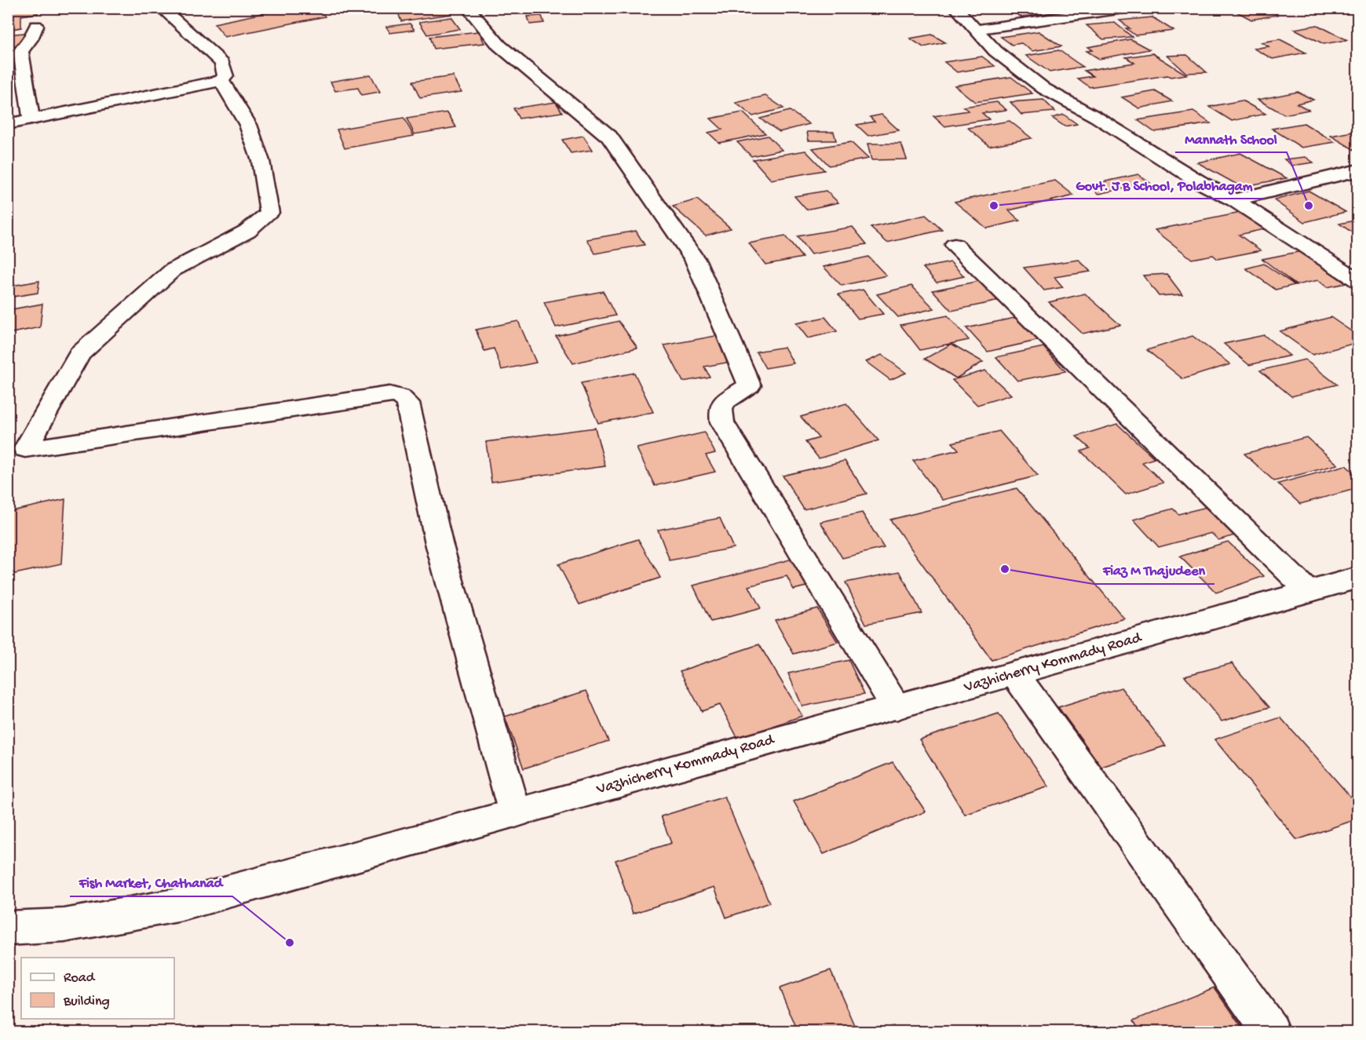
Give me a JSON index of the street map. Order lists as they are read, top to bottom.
{
  "streets": {
    "street": ["Vazhicherry Kommady Road"]
  },
  "places": [
    "Govt. J B School, Polabhagam",
    "Mannath School",
    "Fiaz M Thajudeen",
    "Fish Market, Chathanad"
  ],
  "legend": ["Road", "Building"]
}
